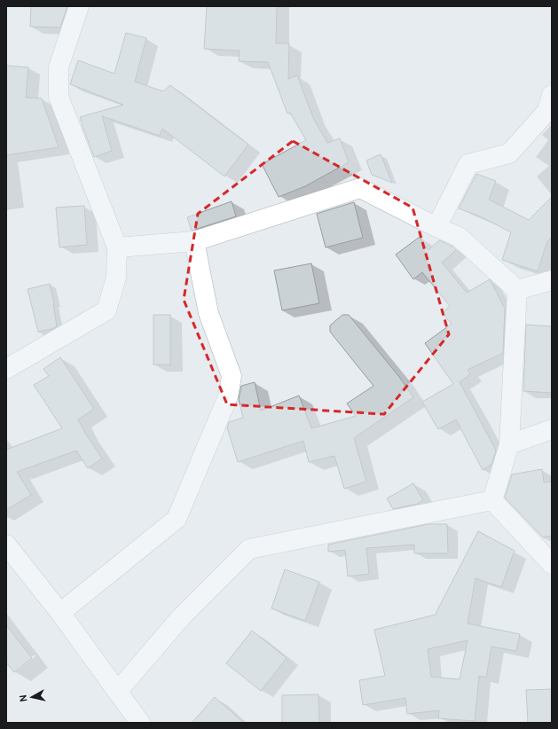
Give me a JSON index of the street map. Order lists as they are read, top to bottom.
{
  "north": "left"
}
